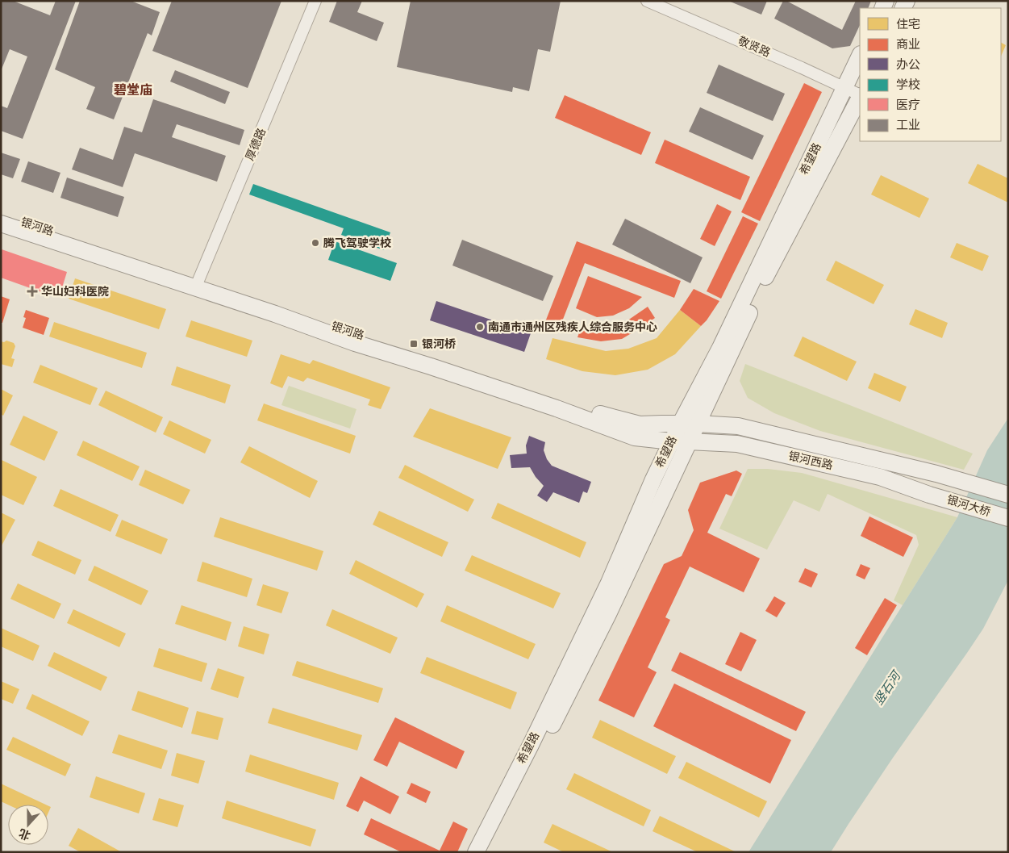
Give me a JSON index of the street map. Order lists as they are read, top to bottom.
{
  "streets": {
    "main road": [
      "希望路",
      "银河路",
      "银河西路",
      "银河大桥"
    ],
    "street": ["敬贤路", "厚德路"]
  },
  "crossings": [
    ["敬贤路", "希望路"],
    ["厚德路", "银河路"],
    ["希望路", "银河路"],
    ["希望路", "银河西路"],
    ["银河路", "银河西路"],
    ["银河西路", "银河大桥"]
  ],
  "districts": ["碧堂庙"],
  "water": ["竖石河"],
  "places": {
    "other": ["腾飞驾驶学校", "南通市通州区残疾人综合服务中心"],
    "health": ["华山妇科医院"],
    "transit": ["银河桥"]
  },
  "legend": [
    "住宅",
    "商业",
    "办公",
    "学校",
    "医疗",
    "工业"
  ],
  "north": "bottom"
}
